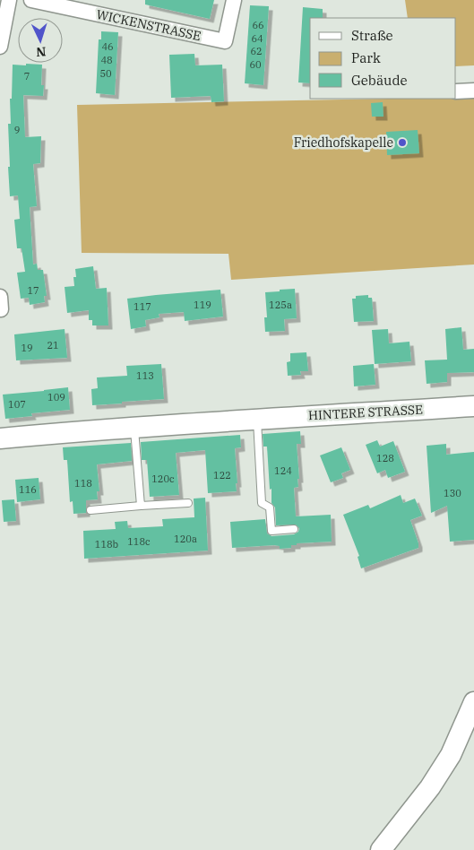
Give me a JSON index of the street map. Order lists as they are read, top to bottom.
{
  "streets": {
    "street": ["WICKENSTRASSE", "HINTERE STRASSE"]
  },
  "places": ["Friedhofskapelle"],
  "house_numbers": [
    "66",
    "64",
    "46",
    "62",
    "48",
    "60",
    "50",
    "7",
    "9",
    "17",
    "119",
    "125a",
    "117",
    "21",
    "19",
    "113",
    "109",
    "107",
    "128",
    "124",
    "122",
    "120c",
    "118",
    "116",
    "130",
    "120a",
    "118c",
    "118b"
  ],
  "legend": ["Straße", "Park", "Gebäude"],
  "north": "bottom"
}
